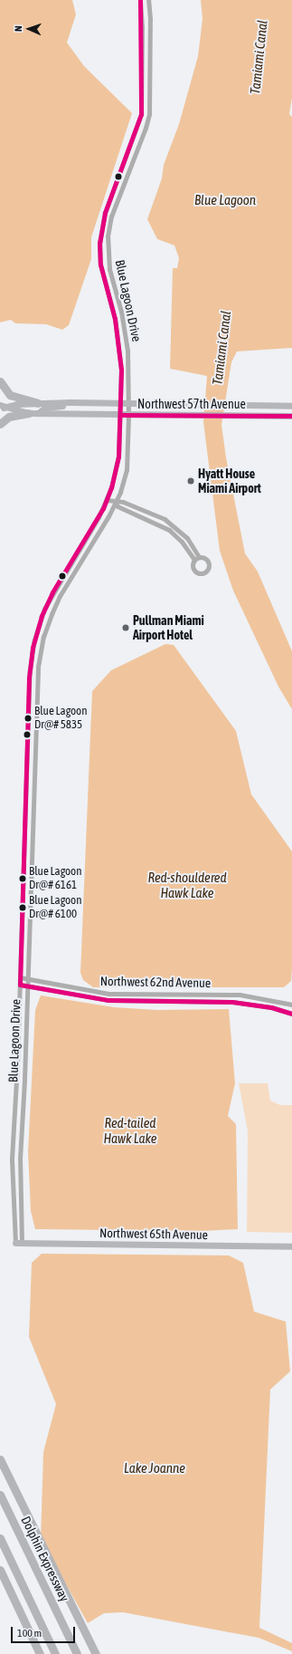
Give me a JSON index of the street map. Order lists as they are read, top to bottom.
{
  "streets": {
    "highway": ["Dolphin Expressway"],
    "main road": ["Northwest 57th Avenue", "Northwest 65th Avenue"],
    "street": ["Blue Lagoon Drive", "Northwest 62nd Avenue"]
  },
  "crossings": [
    ["Blue Lagoon Drive", "Northwest 57th Avenue"],
    ["Blue Lagoon Drive", "Northwest 62nd Avenue"],
    ["Blue Lagoon Drive", "Northwest 65th Avenue"]
  ],
  "water": [
    "Tamiami Canal",
    "Blue Lagoon",
    "Red-shouldered Hawk Lake",
    "Red-tailed Hawk Lake",
    "Lake Joanne"
  ],
  "places": [
    "Hyatt House Miami Airport",
    "Pullman Miami Airport Hotel",
    "Blue Lagoon Dr@# 5835",
    "Blue Lagoon Dr@# 6161",
    "Blue Lagoon Dr@# 6100"
  ],
  "scale_bar": "100 m",
  "north": "left"
}
